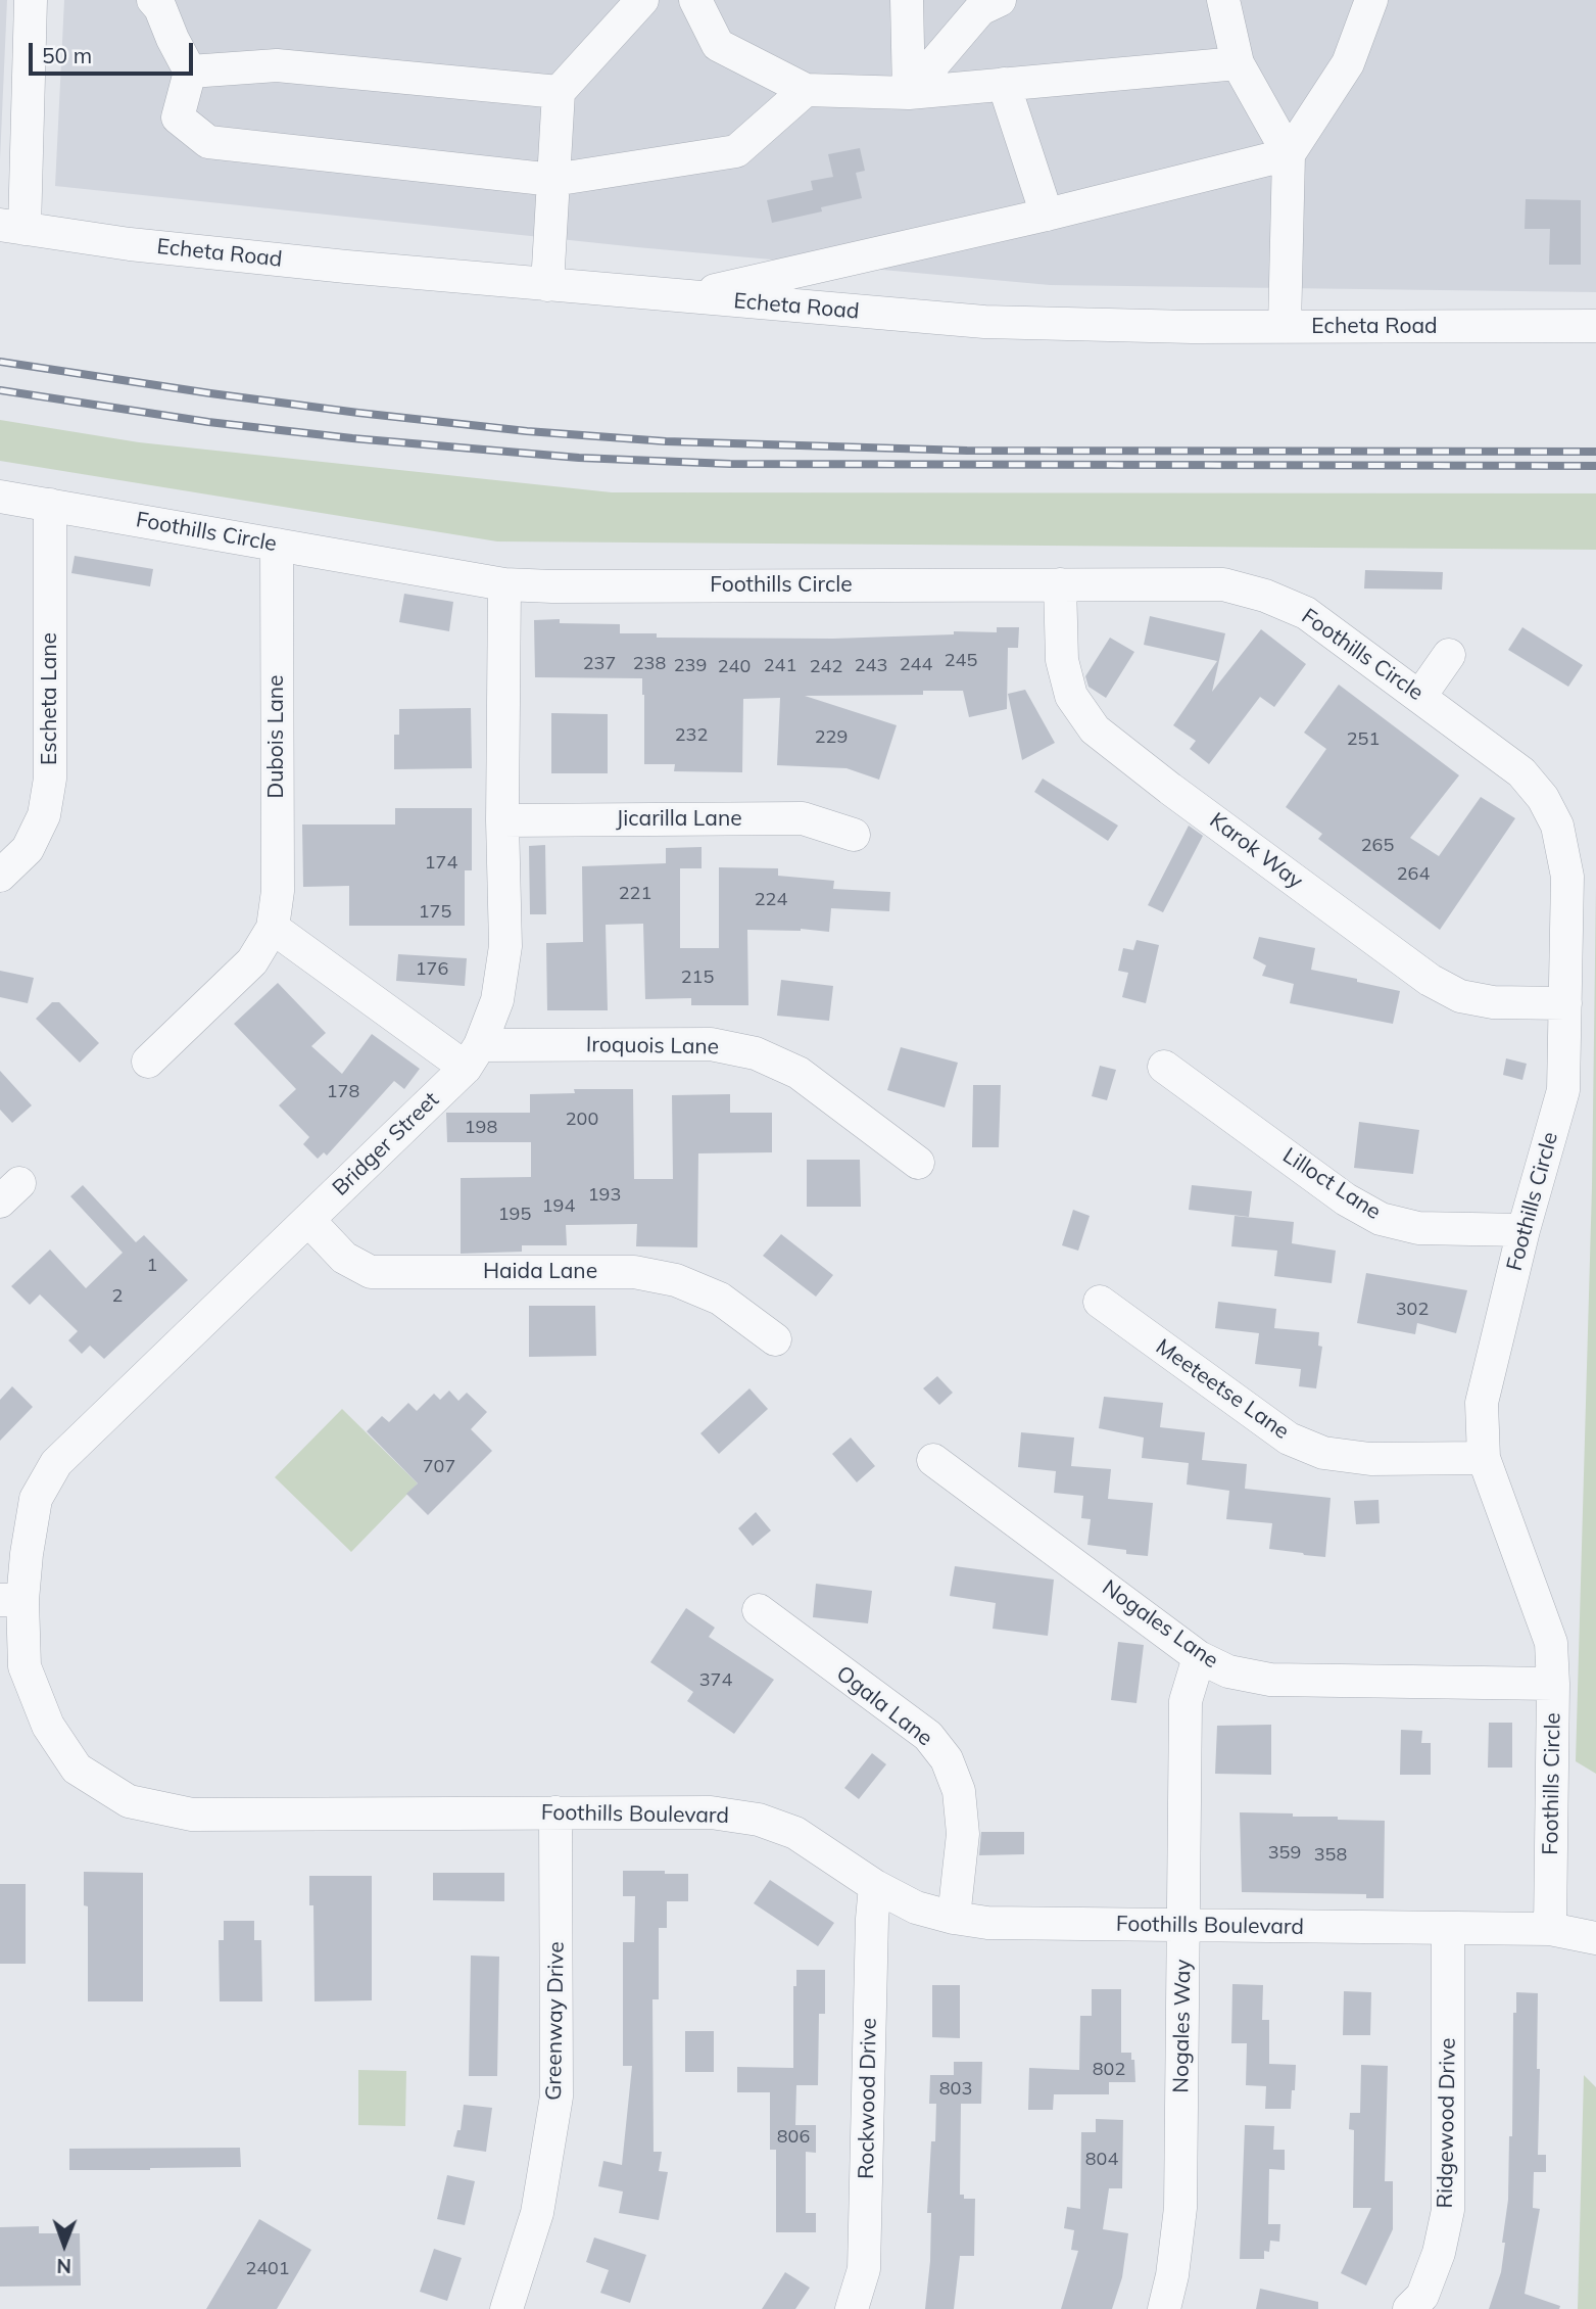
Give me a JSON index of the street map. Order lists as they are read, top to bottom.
{
  "streets": {
    "street": [
      "Echeta Road",
      "Foothills Circle",
      "Escheta Lane",
      "Dubois Lane",
      "Jicarilla Lane",
      "Karok Way",
      "Iroquois Lane",
      "Bridger Street",
      "Lilloct Lane",
      "Haida Lane",
      "Meeteetse Lane",
      "Nogales Lane",
      "Ogala Lane",
      "Foothills Boulevard",
      "Greenway Drive",
      "Nogales Way",
      "Rockwood Drive",
      "Ridgewood Drive"
    ]
  },
  "crossings": [
    ["Foothills Circle", "Escheta Lane"],
    ["Foothills Circle", "Dubois Lane"],
    ["Foothills Circle", "Karok Way"],
    ["Foothills Circle", "Bridger Street"],
    ["Foothills Circle", "Lilloct Lane"],
    ["Foothills Circle", "Meeteetse Lane"],
    ["Foothills Circle", "Nogales Lane"],
    ["Foothills Circle", "Foothills Boulevard"],
    ["Jicarilla Lane", "Bridger Street"],
    ["Iroquois Lane", "Bridger Street"],
    ["Bridger Street", "Haida Lane"],
    ["Bridger Street", "Foothills Boulevard"],
    ["Nogales Lane", "Nogales Way"],
    ["Ogala Lane", "Foothills Boulevard"],
    ["Foothills Boulevard", "Greenway Drive"],
    ["Foothills Boulevard", "Nogales Way"],
    ["Foothills Boulevard", "Rockwood Drive"],
    ["Foothills Boulevard", "Ridgewood Drive"]
  ],
  "house_numbers": [
    "245",
    "237",
    "238",
    "244",
    "239",
    "241",
    "243",
    "240",
    "242",
    "232",
    "229",
    "251",
    "265",
    "174",
    "264",
    "221",
    "224",
    "175",
    "176",
    "215",
    "178",
    "200",
    "198",
    "193",
    "194",
    "195",
    "1",
    "2",
    "302",
    "707",
    "374",
    "359",
    "358",
    "802",
    "803",
    "806",
    "804",
    "2401"
  ],
  "scale_bar": "50 m",
  "north": "bottom"
}
